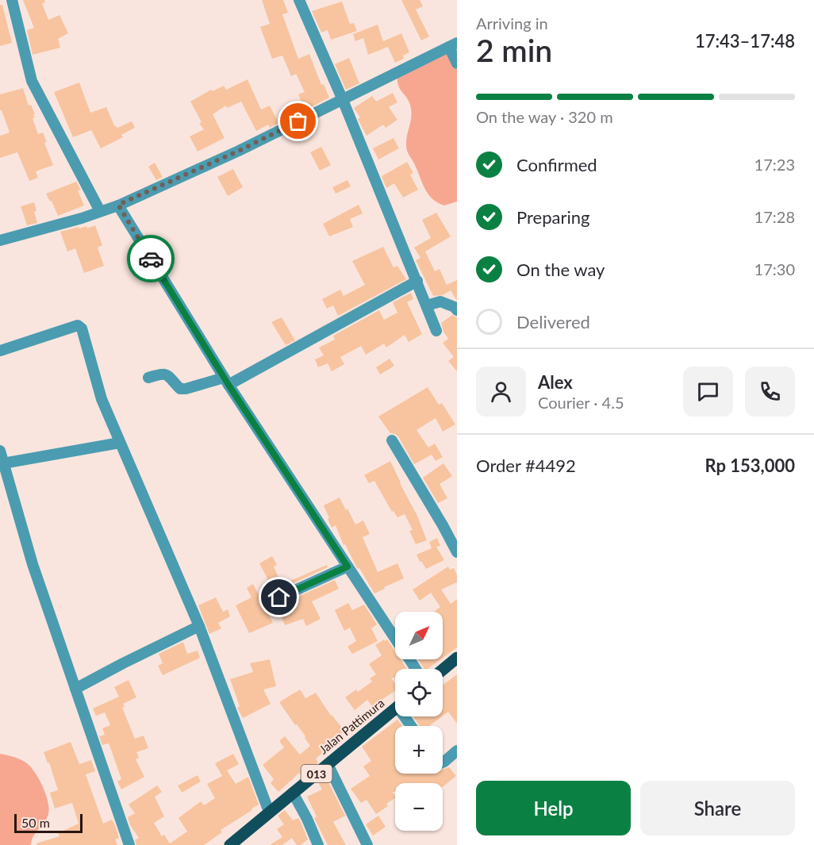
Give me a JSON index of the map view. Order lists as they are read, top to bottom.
{
  "streets": {
    "main road": ["Jalan Pattimura", "013"]
  },
  "scale_bar": "50 m",
  "north": "top right",
  "page": {
    "heading": ["2 min", "Arriving in", "17:43–17:48"],
    "panel": [
      "Alex",
      "Courier · 4.5",
      "Order #4492",
      "Rp 153,000"
    ],
    "bar": "On the way · 320 m",
    "list": [
      ["Confirmed", "17:23"],
      ["Preparing", "17:28"],
      ["On the way", "17:30"],
      "Delivered"
    ],
    "map_buttons": ["+", "−"],
    "buttons": ["Help", "Share"],
    "scale": "50 m"
  }
}
